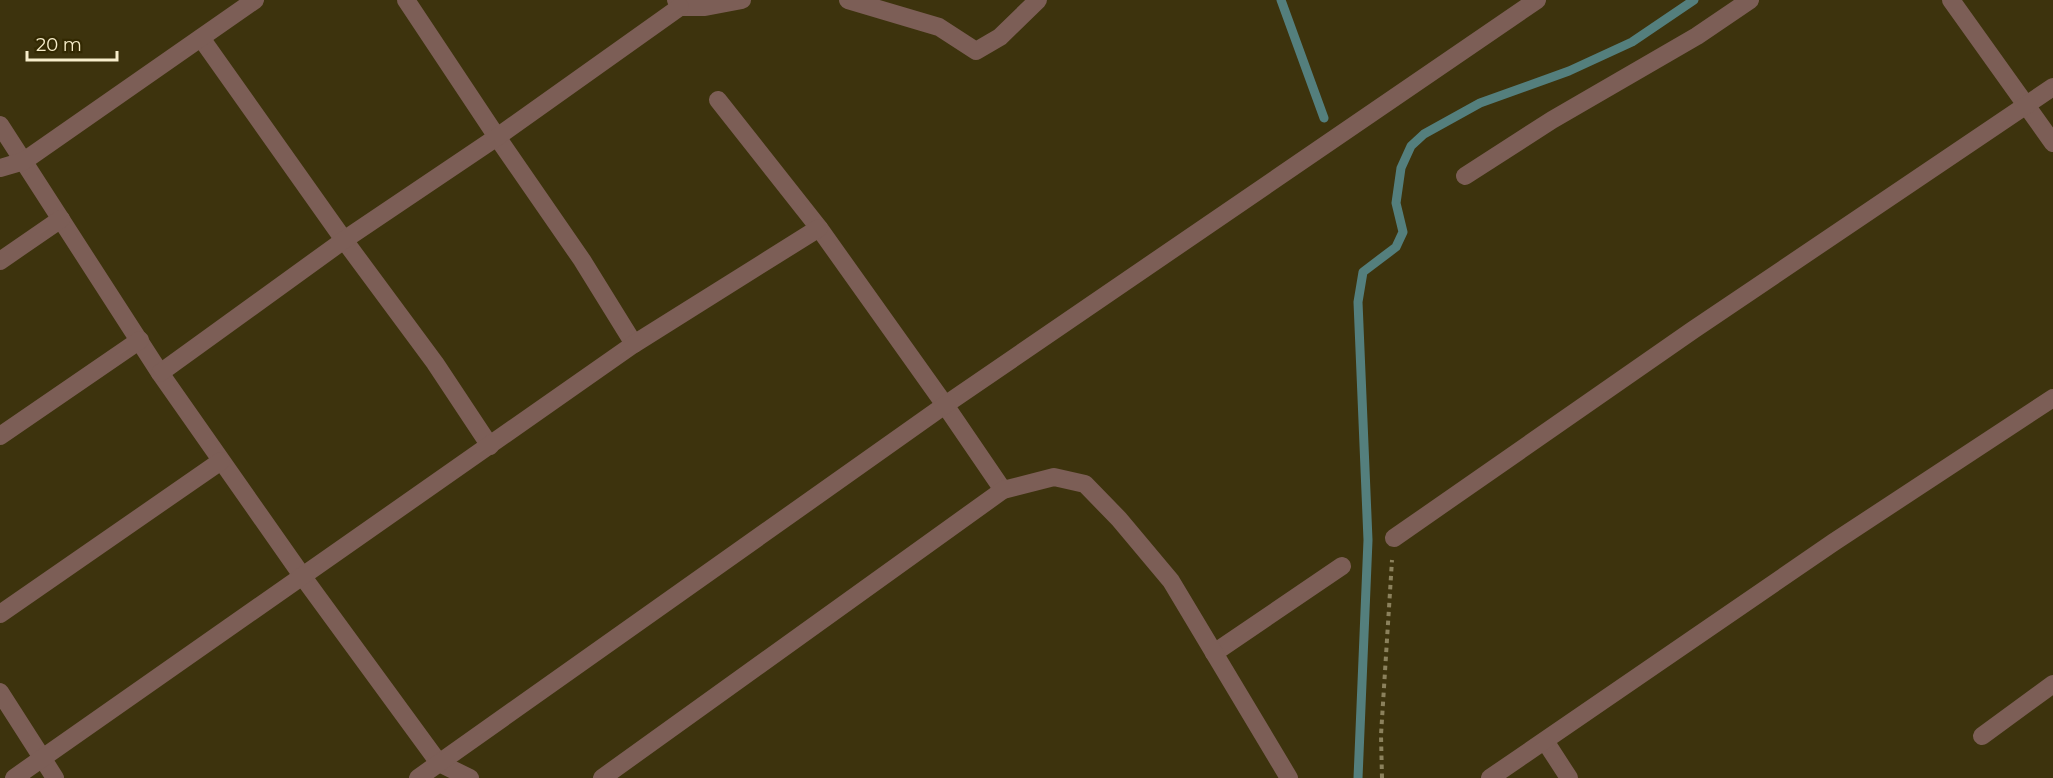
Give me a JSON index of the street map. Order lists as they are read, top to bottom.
{
  "scale_bar": "20 m"
}
